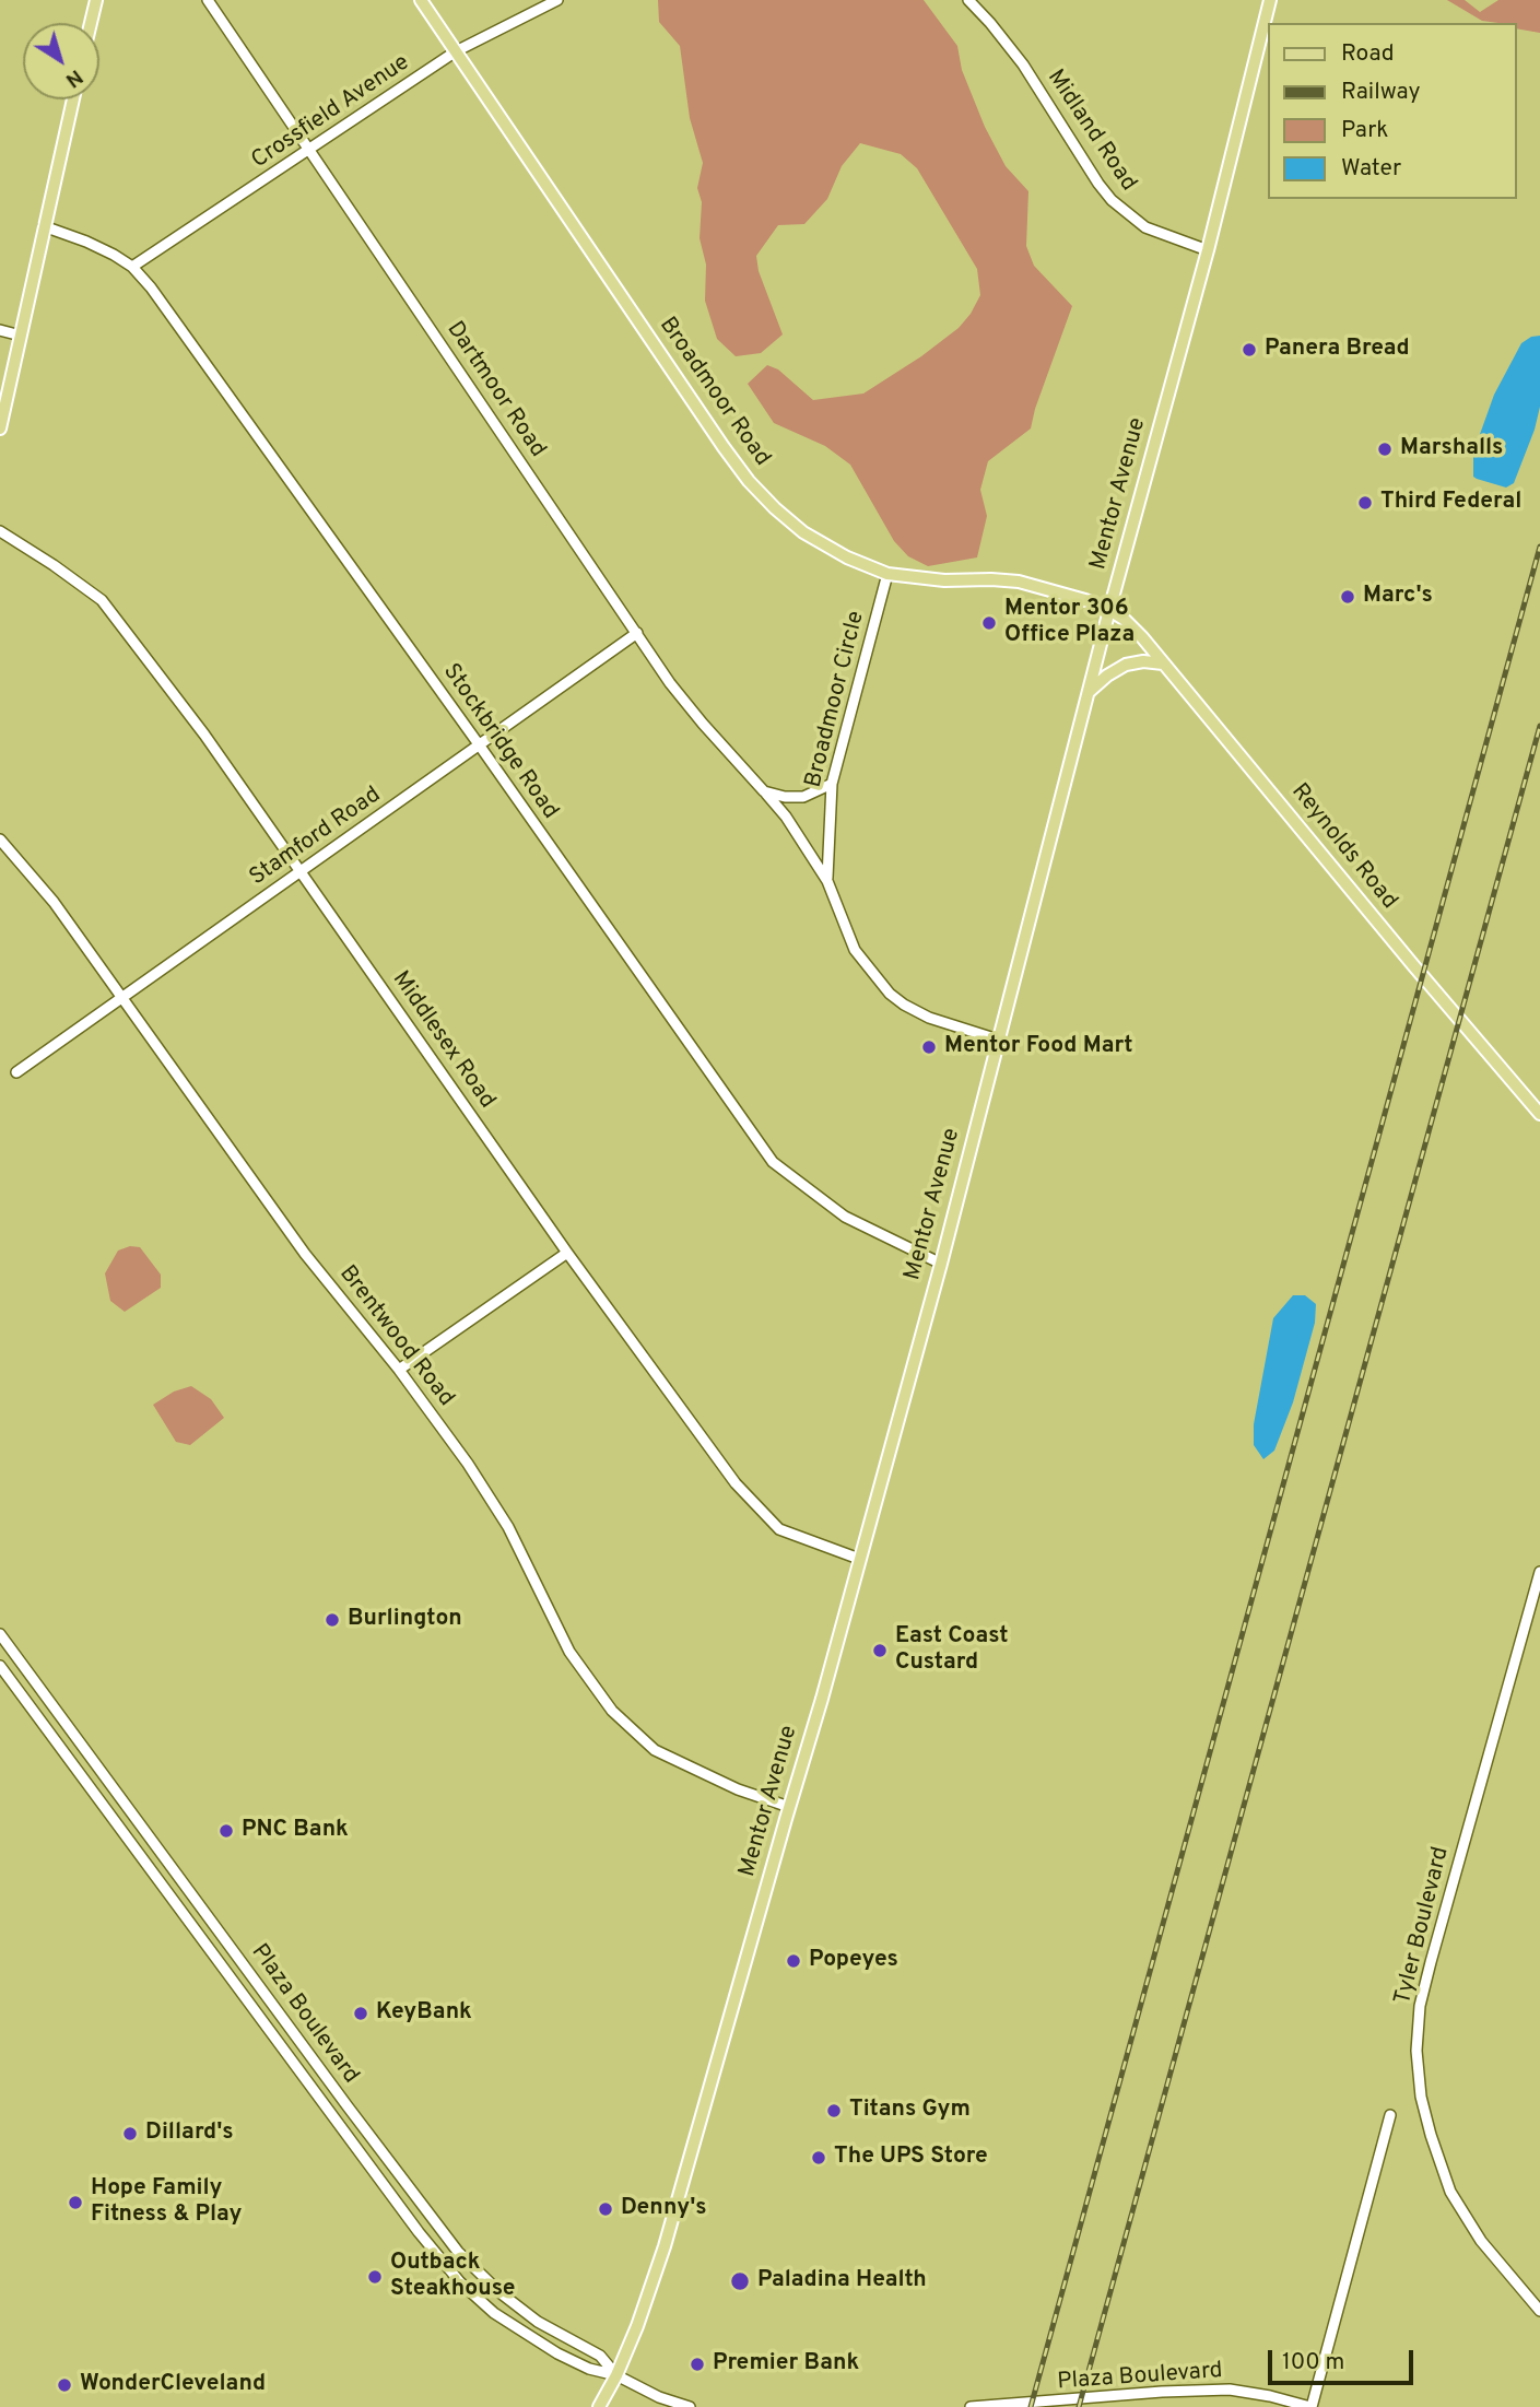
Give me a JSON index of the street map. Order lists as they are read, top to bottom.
{
  "streets": {
    "main road": ["Broadmoor Road", "Mentor Avenue", "Reynolds Road"],
    "street": [
      "Crossfield Avenue",
      "Midland Road",
      "Dartmoor Road",
      "Broadmoor Circle",
      "Stockbridge Road",
      "Stamford Road",
      "Middlesex Road",
      "Brentwood Road",
      "Tyler Boulevard",
      "Plaza Boulevard"
    ]
  },
  "crossings": [
    ["Crossfield Avenue", "Dartmoor Road"],
    ["Crossfield Avenue", "Broadmoor Road"],
    ["Crossfield Avenue", "Stockbridge Road"],
    ["Midland Road", "Mentor Avenue"],
    ["Dartmoor Road", "Mentor Avenue"],
    ["Dartmoor Road", "Broadmoor Circle"],
    ["Dartmoor Road", "Stamford Road"],
    ["Broadmoor Road", "Mentor Avenue"],
    ["Broadmoor Road", "Broadmoor Circle"],
    ["Broadmoor Road", "Reynolds Road"],
    ["Mentor Avenue", "Stockbridge Road"],
    ["Mentor Avenue", "Reynolds Road"],
    ["Mentor Avenue", "Middlesex Road"],
    ["Mentor Avenue", "Brentwood Road"],
    ["Mentor Avenue", "Plaza Boulevard"],
    ["Stockbridge Road", "Stamford Road"],
    ["Stamford Road", "Middlesex Road"],
    ["Stamford Road", "Brentwood Road"]
  ],
  "places": [
    "Panera Bread",
    "Marshalls",
    "Third Federal",
    "Marc's",
    "Mentor 306 Office Plaza",
    "Mentor Food Mart",
    "Burlington",
    "East Coast Custard",
    "PNC Bank",
    "Popeyes",
    "KeyBank",
    "Titans Gym",
    "Dillard's",
    "The UPS Store",
    "Hope Family Fitness & Play",
    "Denny's",
    "Outback Steakhouse",
    "Paladina Health",
    "Premier Bank",
    "WonderCleveland"
  ],
  "legend": [
    "Road",
    "Railway",
    "Park",
    "Water"
  ],
  "scale_bar": "100 m",
  "north": "bottom right"
}
